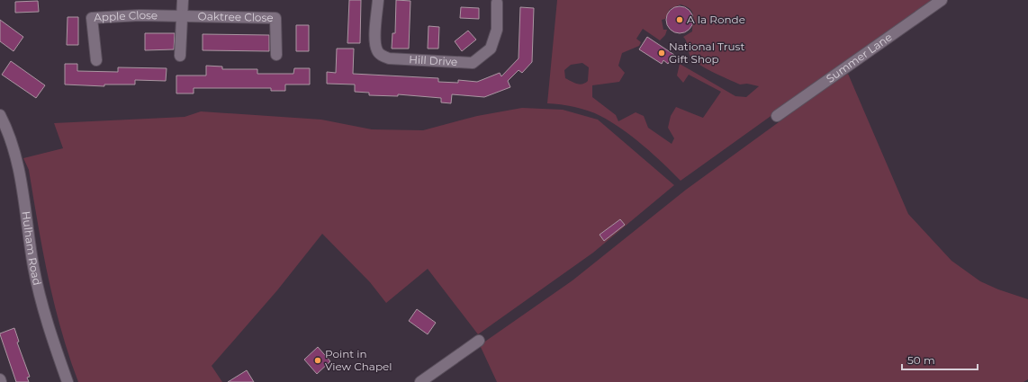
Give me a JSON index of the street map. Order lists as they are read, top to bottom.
{
  "streets": {
    "street": [
      "Apple Close",
      "Oaktree Close",
      "Summer Lane",
      "Hill Drive",
      "Hulham Road"
    ]
  },
  "crossings": [
    ["Apple Close", "Oaktree Close"]
  ],
  "places": ["A la Ronde", "National Trust Gift Shop", "Point in View Chapel"],
  "scale_bar": "50 m"
}
